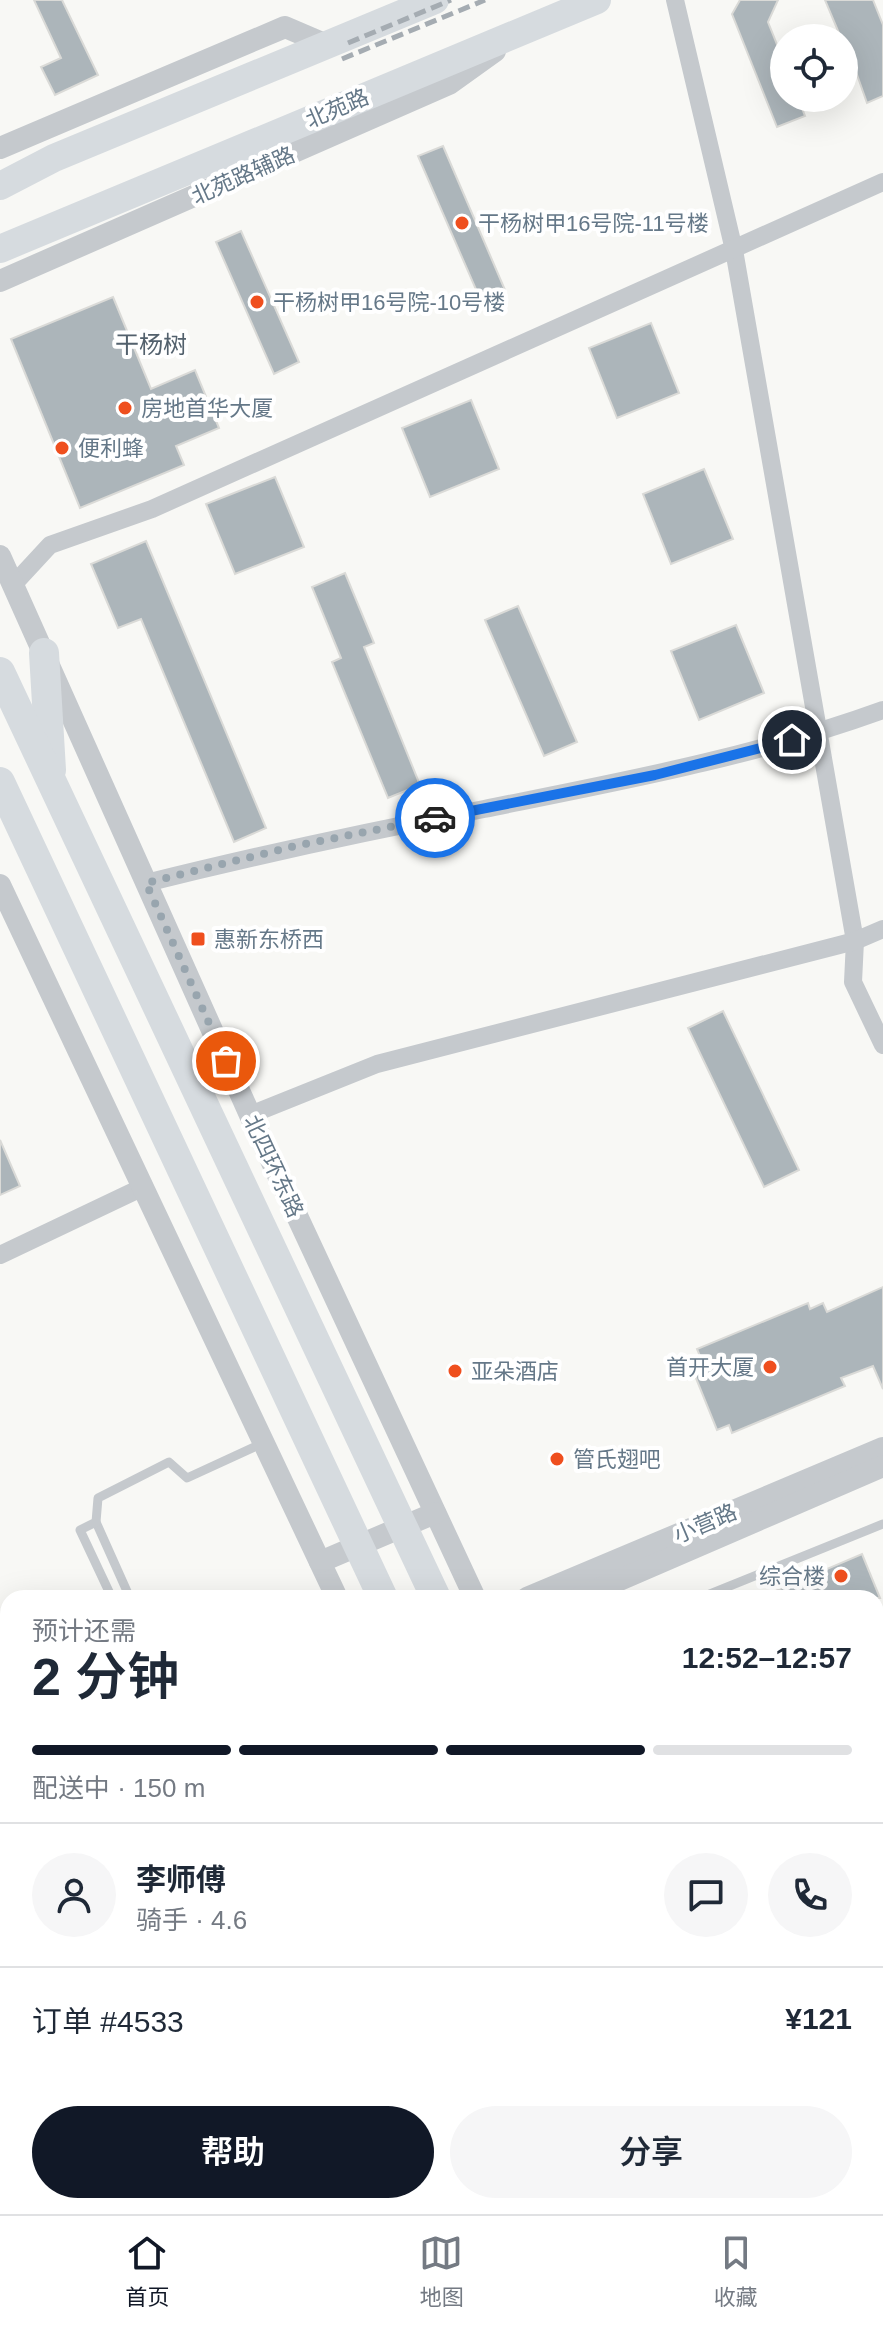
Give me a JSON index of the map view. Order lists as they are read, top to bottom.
{
  "streets": {
    "highway": ["北四环东路"],
    "main road": ["北苑路"],
    "street": ["北苑路辅路", "小营路"]
  },
  "crossings": [
    ["北苑路", "北苑路辅路"]
  ],
  "districts": ["干杨树"],
  "places": {
    "other": [
      "干杨树甲16号院-11号楼",
      "干杨树甲16号院-10号楼",
      "房地首华大厦",
      "便利蜂",
      "首开大厦",
      "亚朵酒店",
      "管氏翅吧",
      "综合楼"
    ],
    "transit": ["惠新东桥西"]
  },
  "page": {
    "heading": ["2 分钟", "预计还需", "12:52–12:57"],
    "panel": [
      "李师傅",
      "骑手 · 4.6",
      "订单 #4533",
      "¥121"
    ],
    "bar": "配送中 · 150 m",
    "buttons": ["帮助", "分享"],
    "tabs": ["首页", "地图", "收藏"]
  }
}
